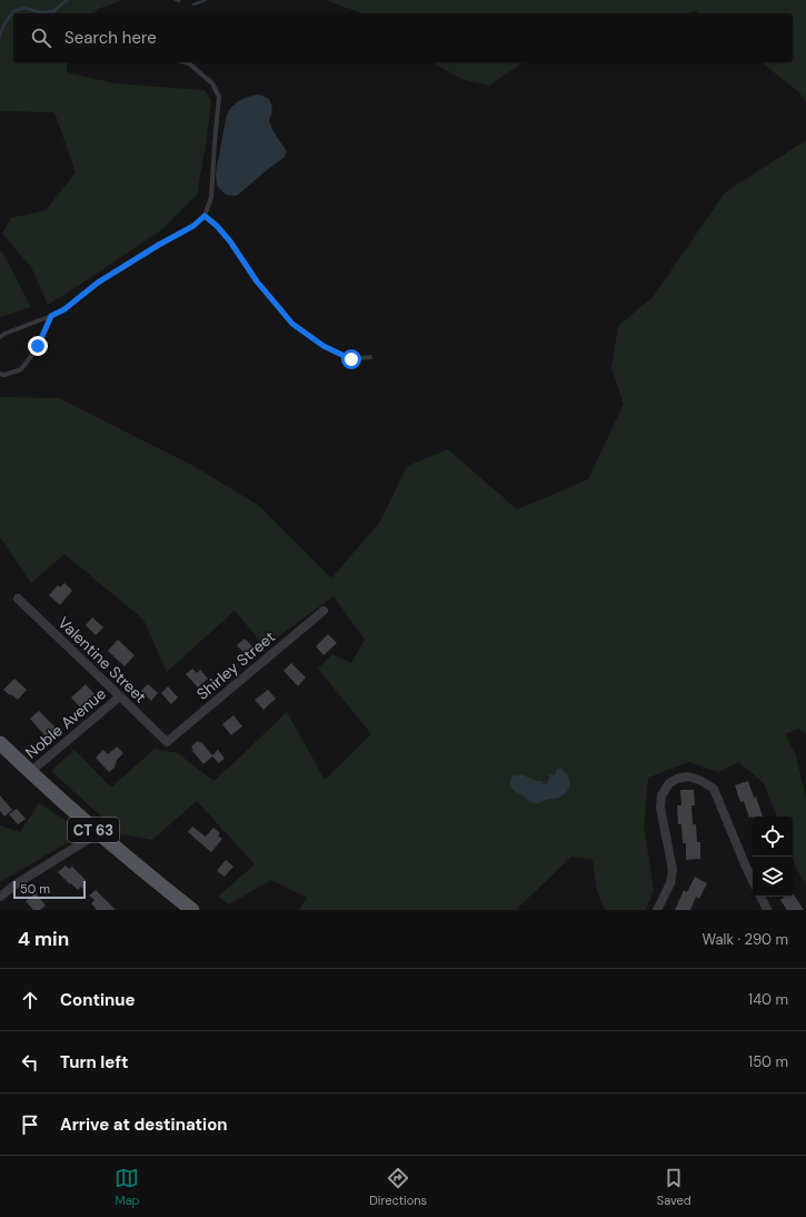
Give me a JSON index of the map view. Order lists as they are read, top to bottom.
{
  "streets": {
    "main road": ["CT 63"],
    "street": ["Valentine Street", "Shirley Street", "Noble Avenue"]
  },
  "crossings": [
    ["Valentine Street", "Shirley Street"],
    ["Valentine Street", "Noble Avenue"],
    ["Noble Avenue", "CT 63"]
  ],
  "scale_bar": "50 m",
  "page": {
    "search": "Search here",
    "scale": "50 m",
    "heading": ["4 min", "Walk · 290 m"],
    "list": [
      ["Continue", "140 m"],
      ["Turn left", "150 m"],
      "Arrive at destination"
    ],
    "nav": ["Map", "Directions", "Saved"]
  }
}
